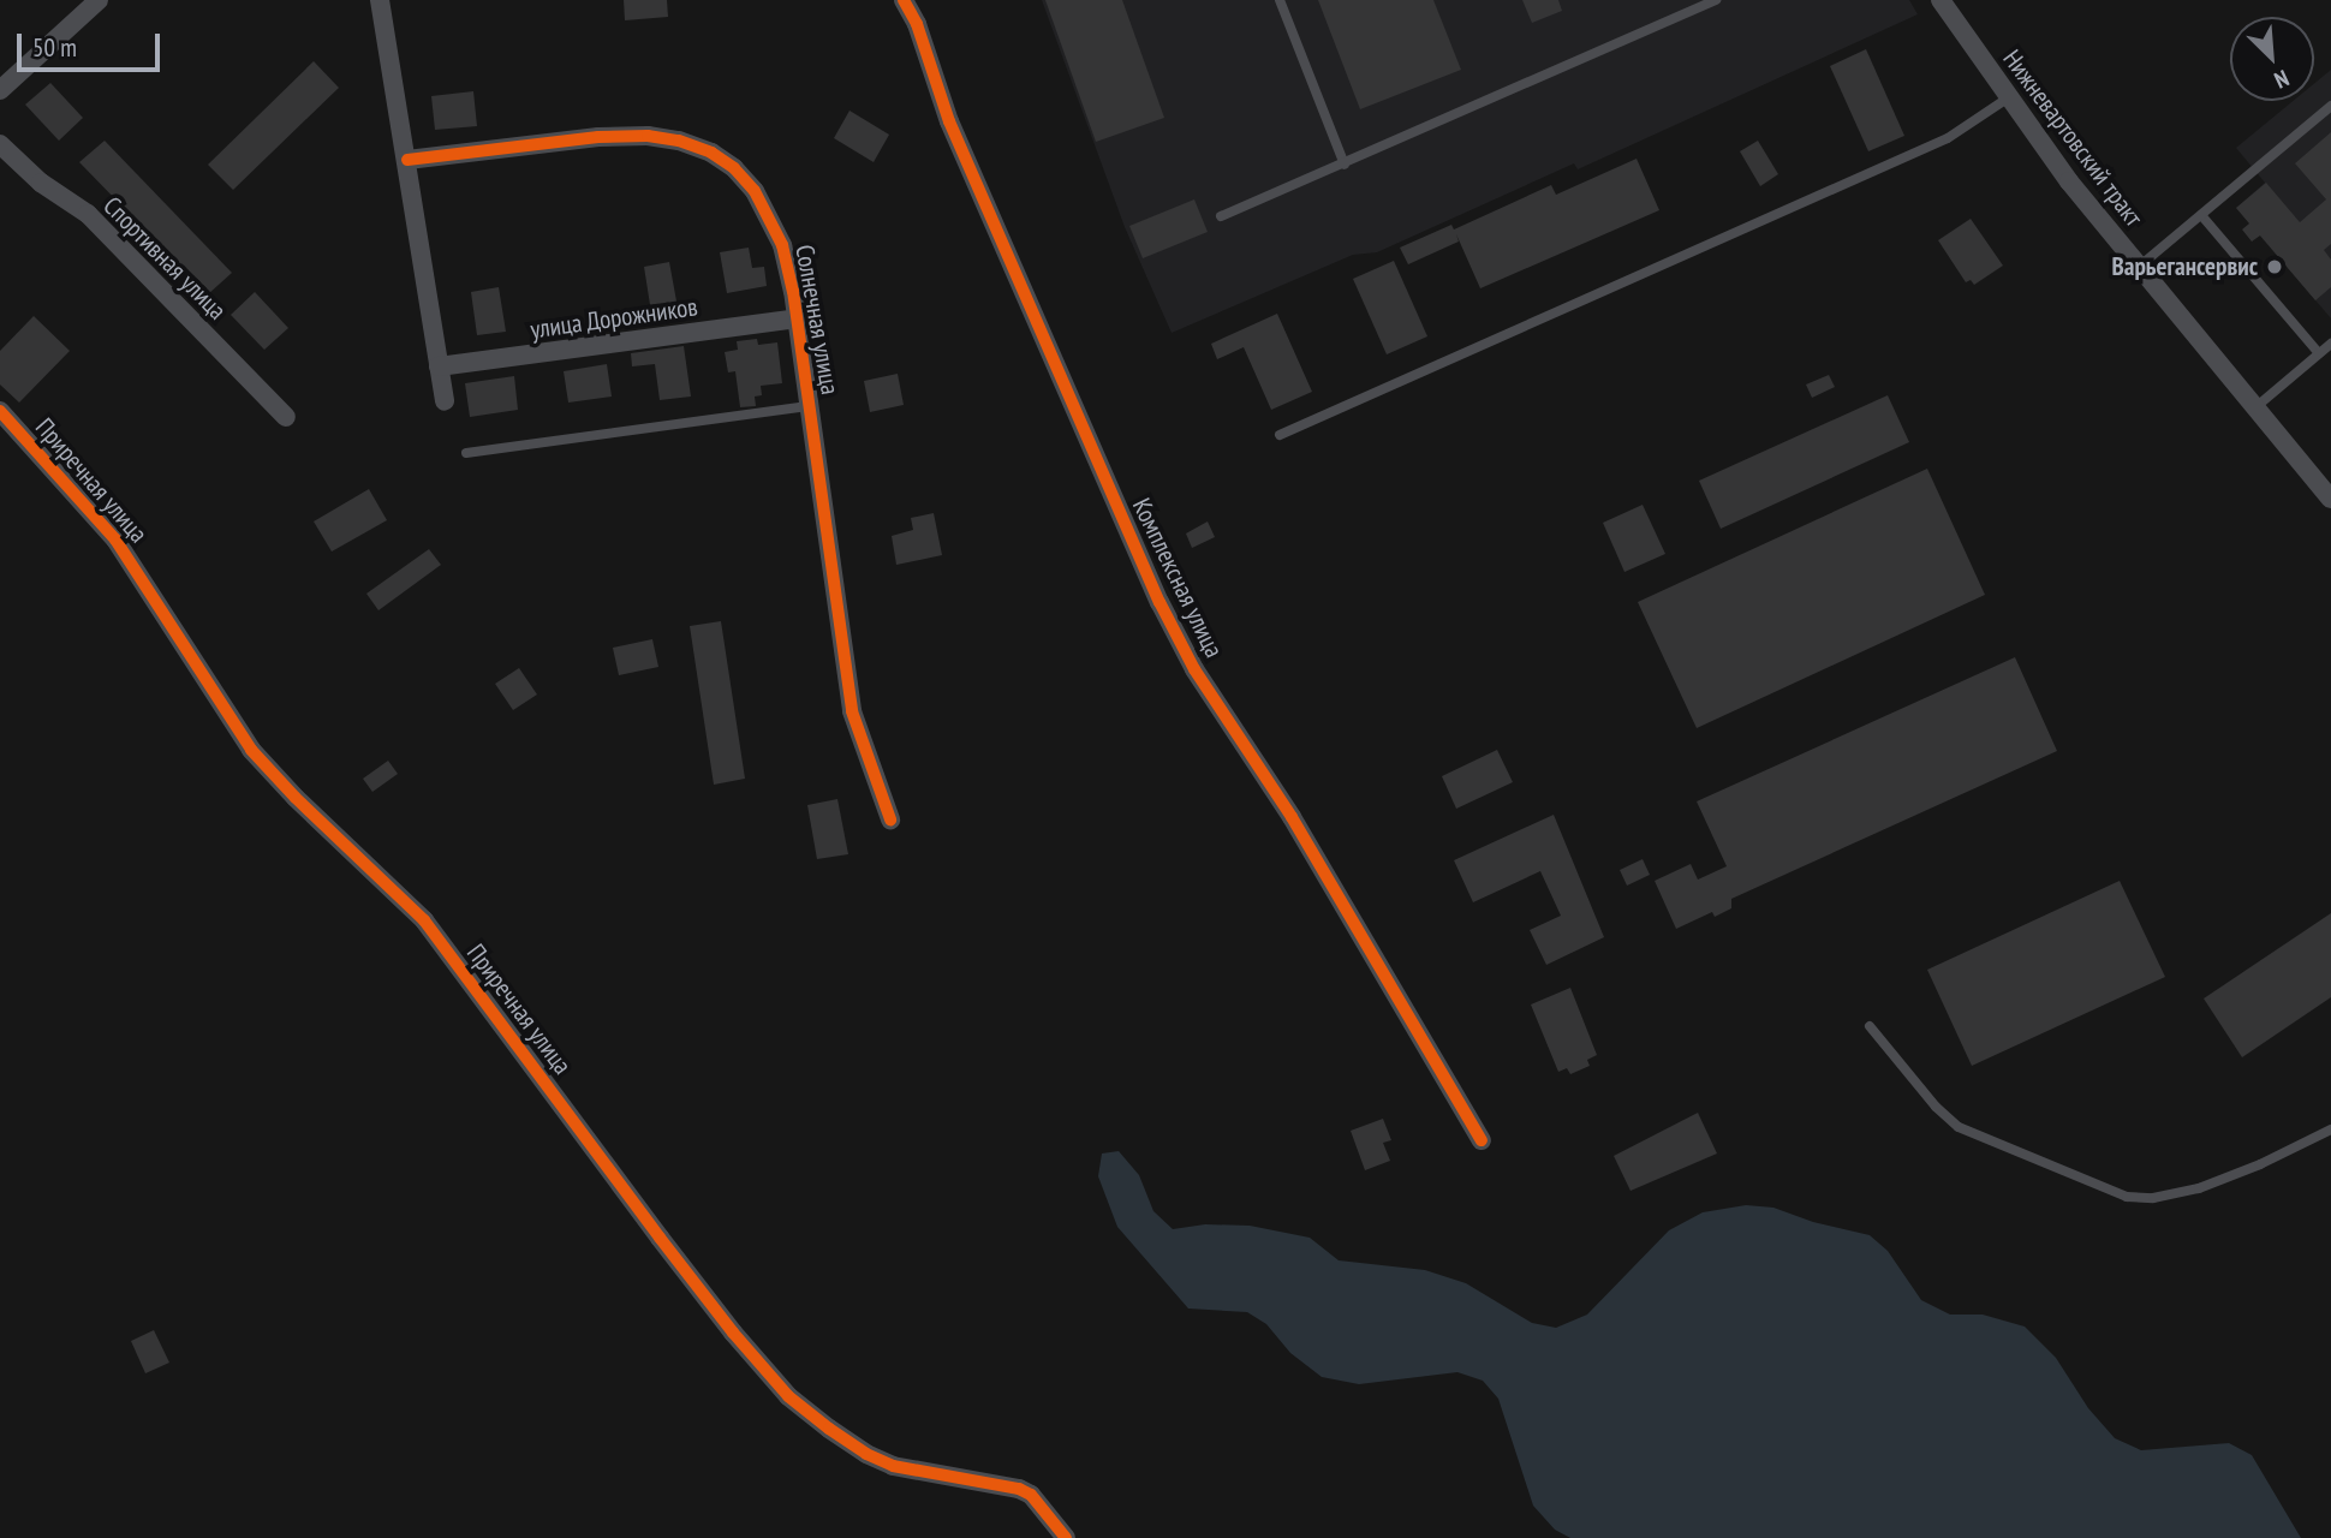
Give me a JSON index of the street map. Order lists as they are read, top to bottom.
{
  "streets": {
    "street": [
      "Нижневартовский тракт",
      "Спортивная улица",
      "улица Дорожников",
      "Солнечная улица",
      "Приречная улица",
      "Комплексная улица"
    ]
  },
  "crossings": [
    ["улица Дорожников", "Солнечная улица"]
  ],
  "places": ["Варьегансервис"],
  "scale_bar": "50 m",
  "north": "bottom right"
}
